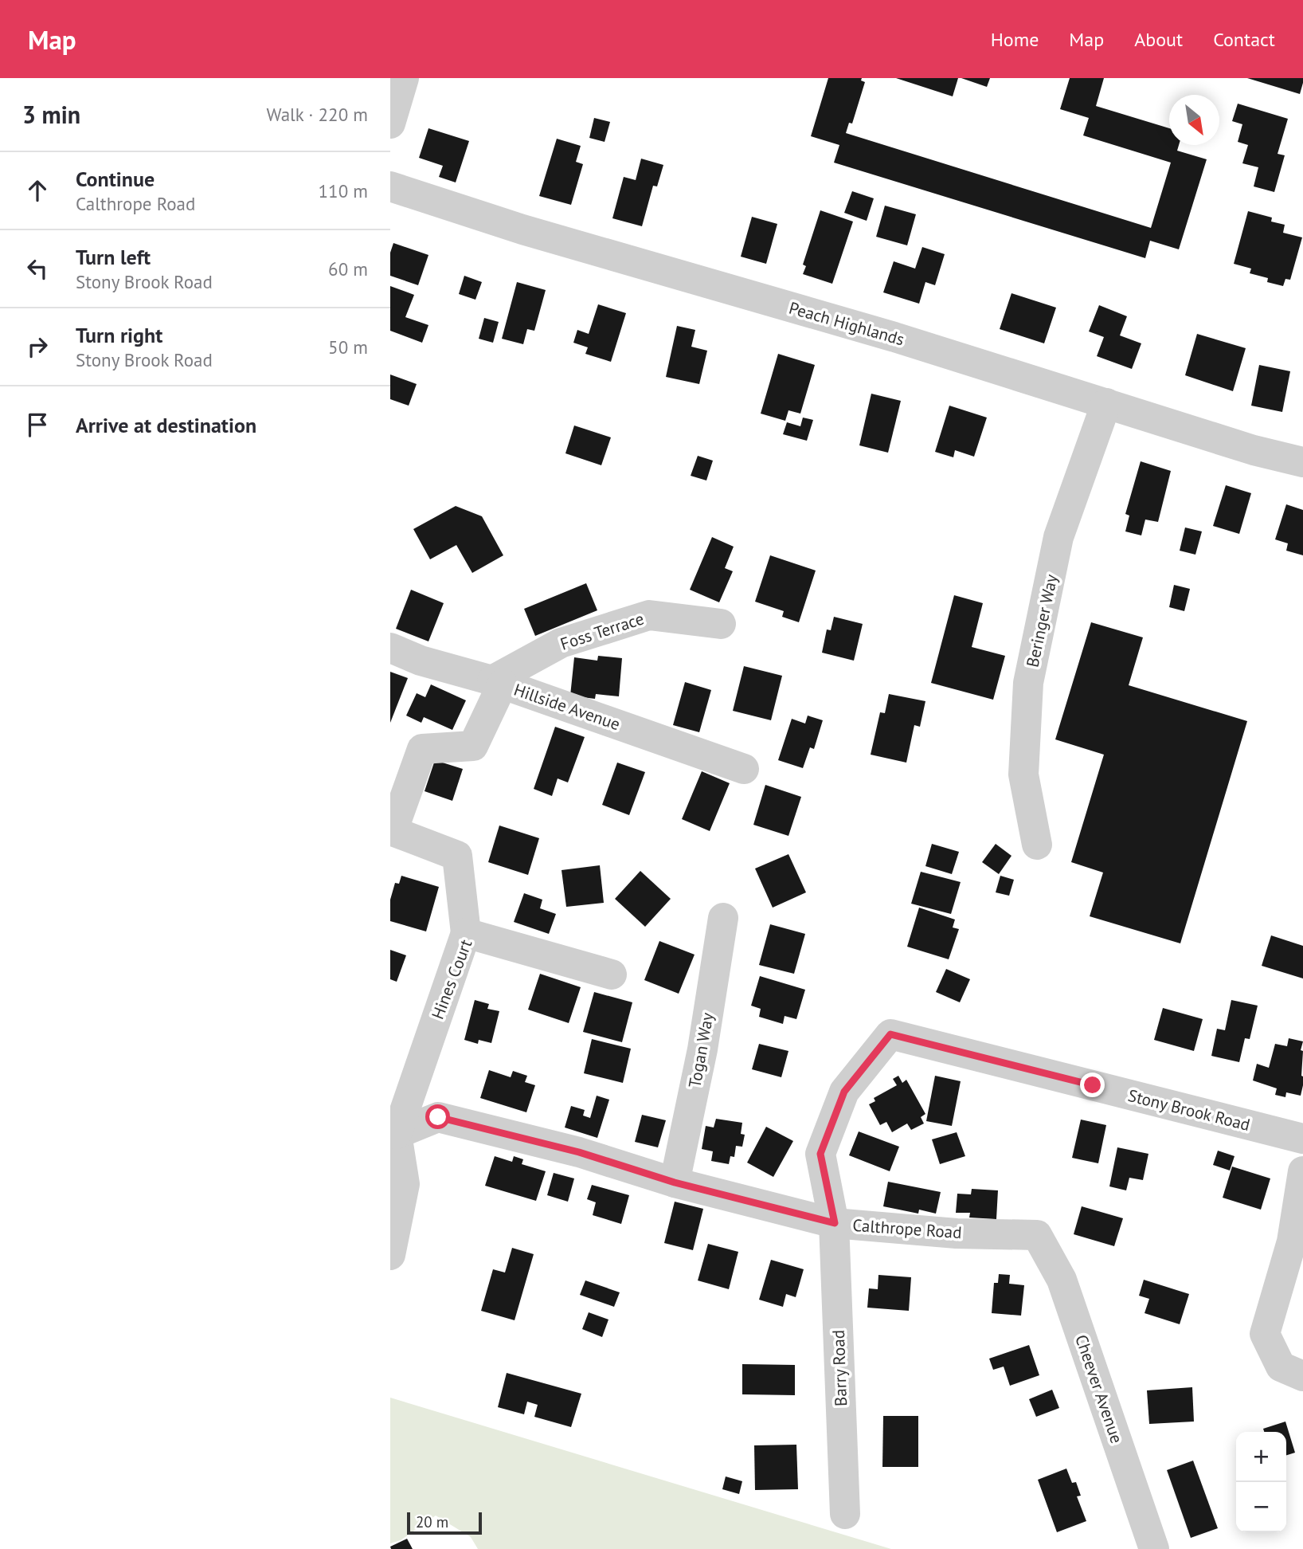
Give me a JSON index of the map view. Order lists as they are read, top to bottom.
{
  "streets": {
    "street": [
      "Peach Highlands",
      "Beringer Way",
      "Foss Terrace",
      "Hillside Avenue",
      "Hines Court",
      "Togan Way",
      "Stony Brook Road",
      "Calthrope Road",
      "Barry Road",
      "Cheever Avenue"
    ]
  },
  "crossings": [
    ["Peach Highlands", "Beringer Way"],
    ["Foss Terrace", "Hillside Avenue"],
    ["Hines Court", "Calthrope Road"],
    ["Togan Way", "Calthrope Road"],
    ["Stony Brook Road", "Calthrope Road"],
    ["Stony Brook Road", "Barry Road"],
    ["Calthrope Road", "Barry Road"],
    ["Calthrope Road", "Cheever Avenue"]
  ],
  "scale_bar": "20 m",
  "north": "bottom right",
  "page": {
    "header": "Map",
    "nav": [
      "Home",
      "Map",
      "About",
      "Contact"
    ],
    "heading": ["3 min", "Walk · 220 m"],
    "list": [
      ["Continue", "Calthrope Road", "110 m"],
      ["Turn left", "Stony Brook Road", "60 m"],
      ["Turn right", "Stony Brook Road", "50 m"],
      "Arrive at destination"
    ],
    "map_buttons": ["+", "−"],
    "scale": "20 m"
  }
}
